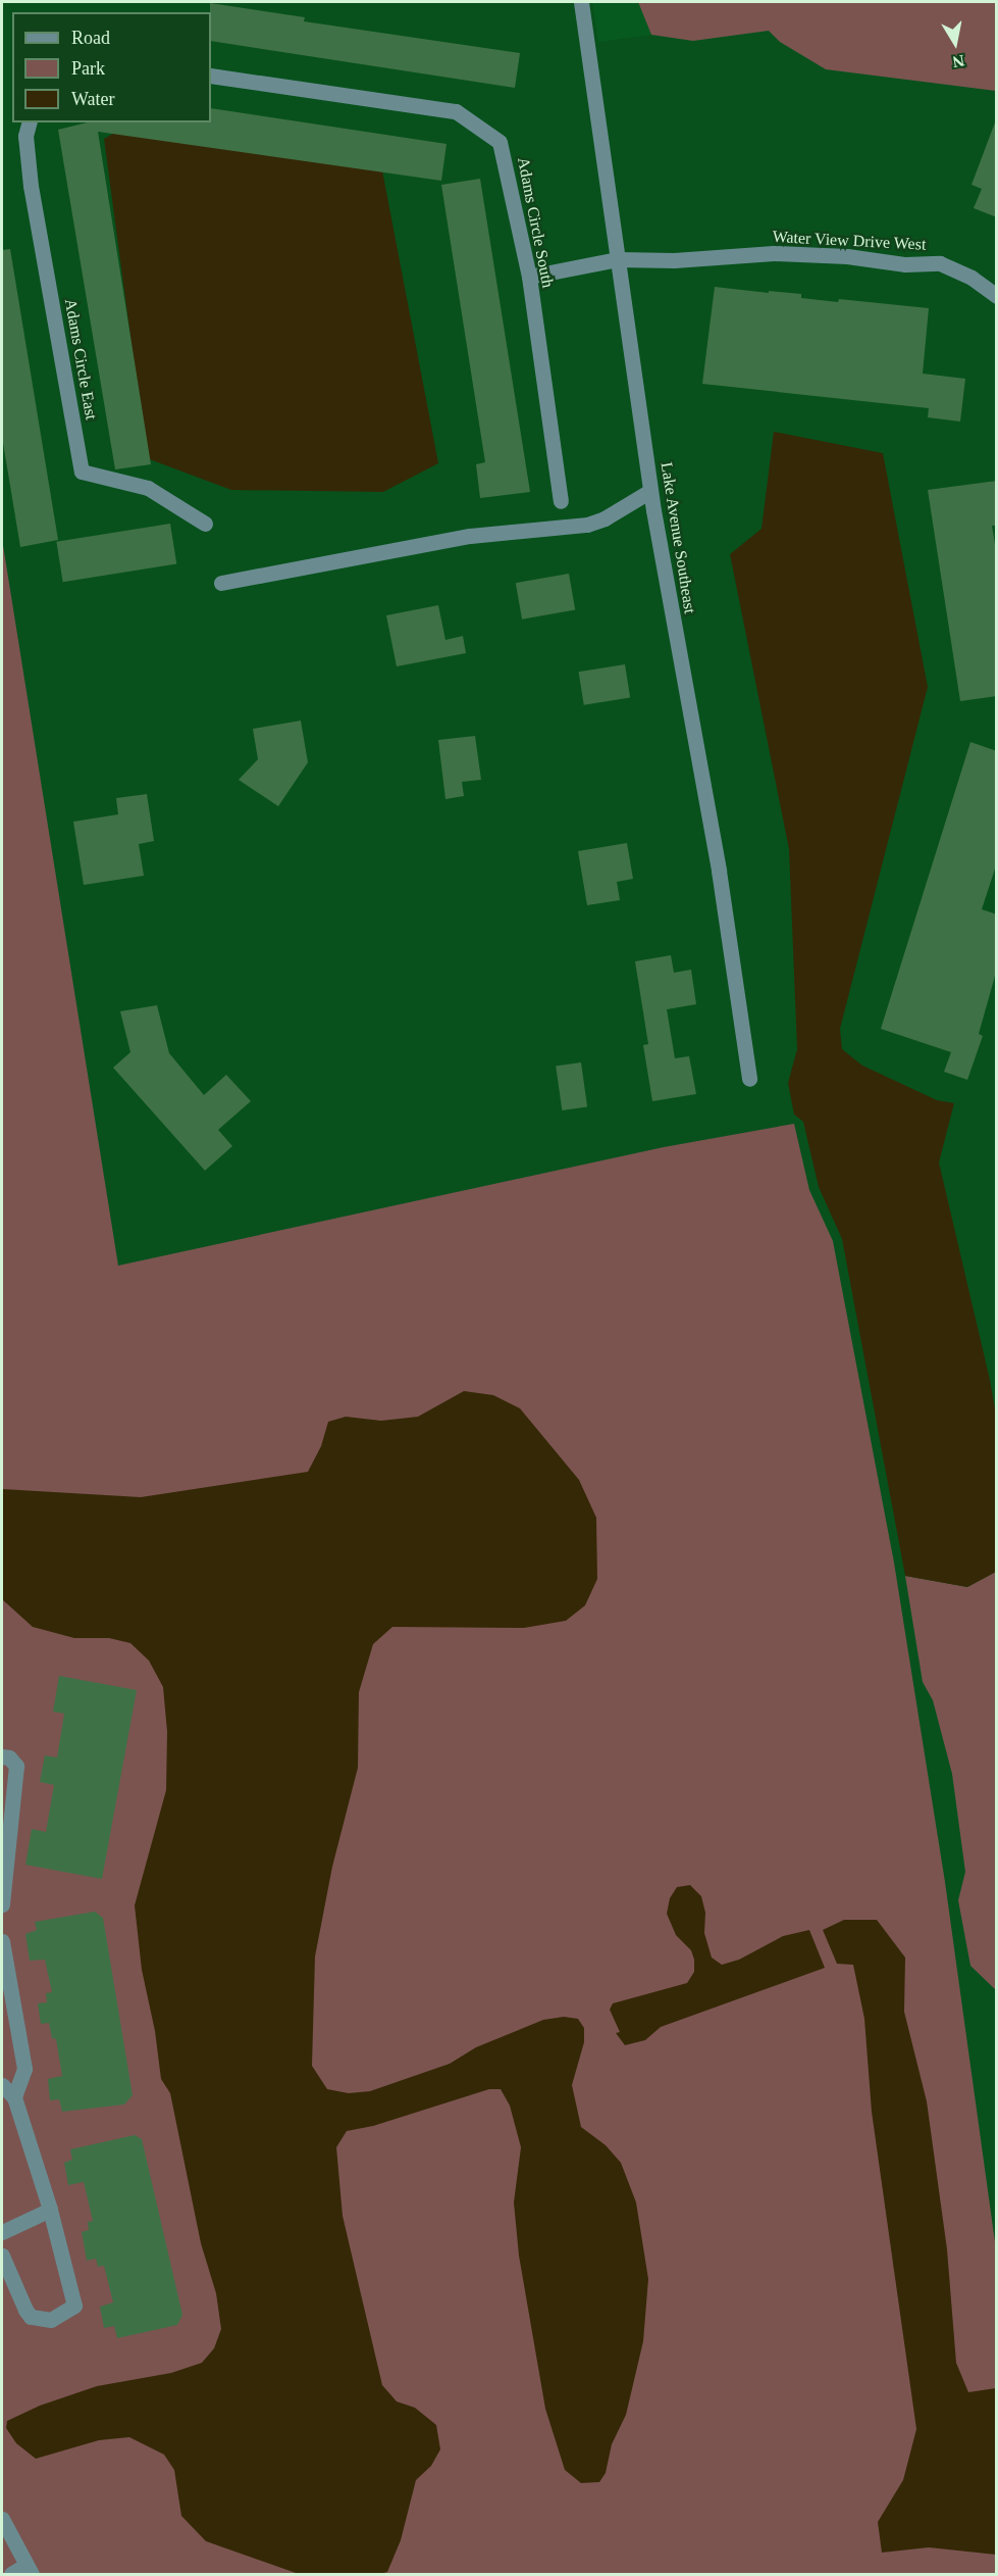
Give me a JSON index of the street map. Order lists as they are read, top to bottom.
{
  "streets": {
    "street": [
      "Adams Circle South",
      "Water View Drive West",
      "Adams Circle East",
      "Lake Avenue Southeast"
    ]
  },
  "crossings": [
    ["Adams Circle South", "Water View Drive West"],
    ["Water View Drive West", "Lake Avenue Southeast"]
  ],
  "legend": ["Road", "Park", "Water"],
  "north": "bottom"
}
